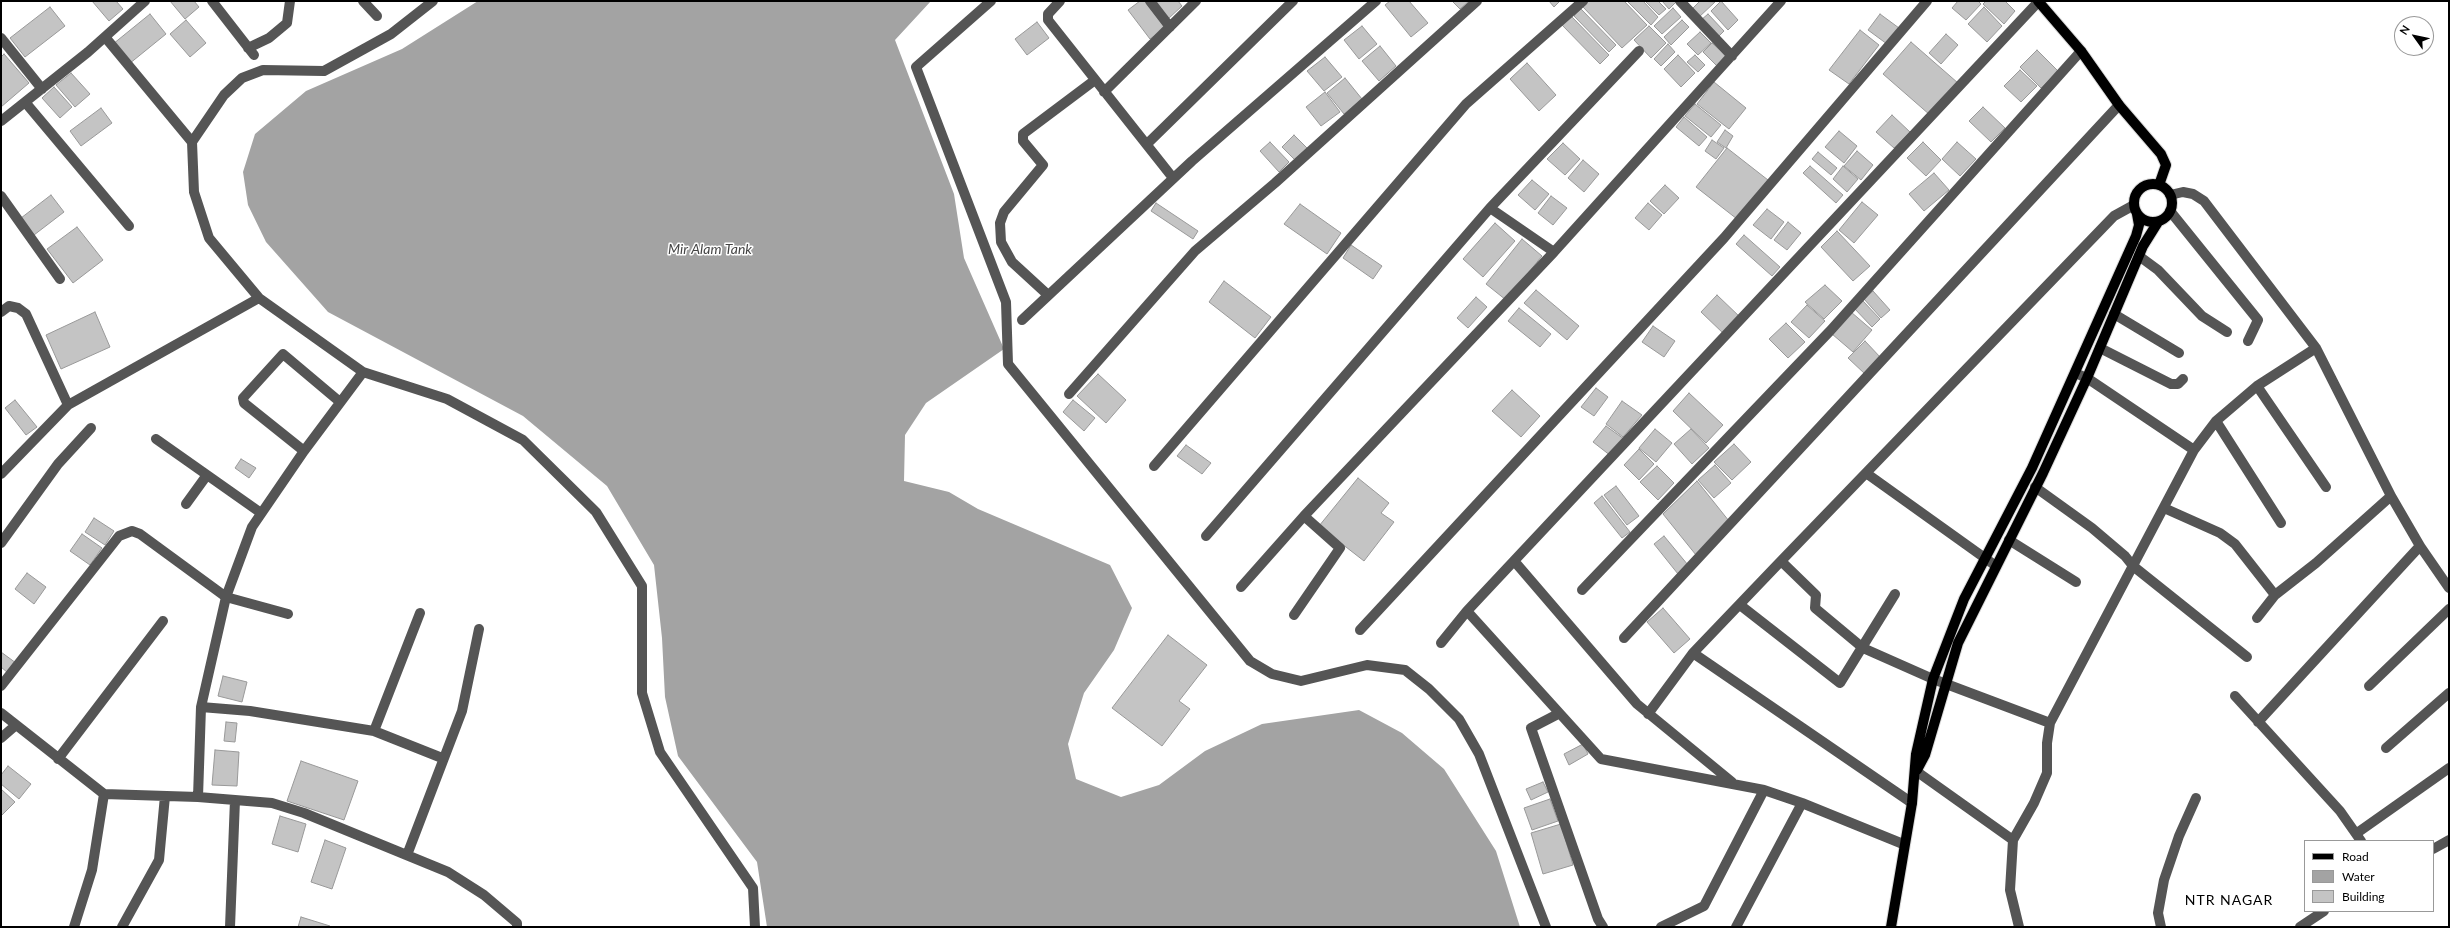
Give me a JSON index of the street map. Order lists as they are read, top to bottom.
{
  "districts": ["NTR NAGAR"],
  "water": ["Mir Alam Tank"],
  "legend": ["Road", "Water", "Building"],
  "north": "top left"
}
